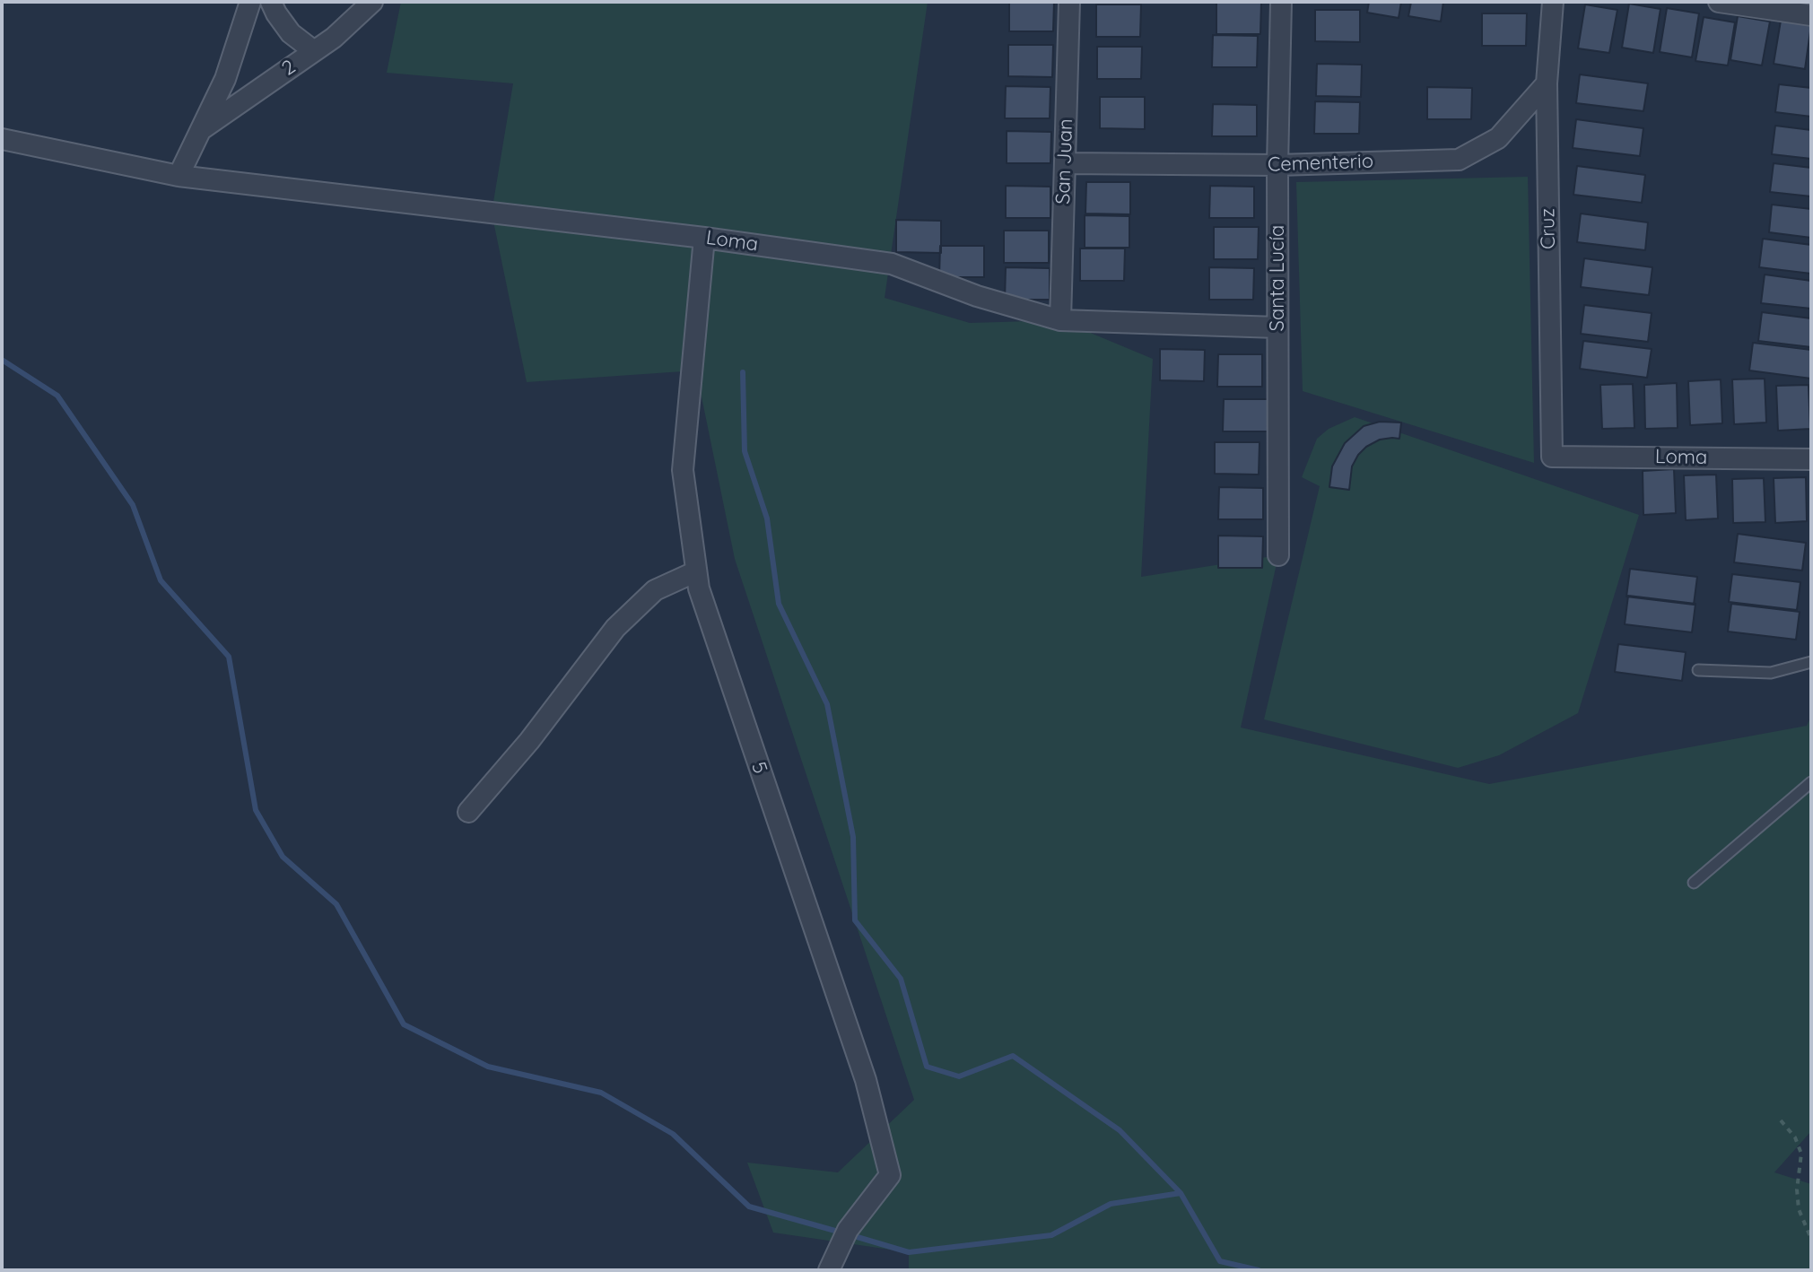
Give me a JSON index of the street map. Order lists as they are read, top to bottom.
{
  "streets": {
    "street": [
      "2",
      "San Juan",
      "Cementerio",
      "Cruz",
      "Loma",
      "Santa Lucía",
      "5"
    ]
  },
  "crossings": [
    ["San Juan", "Cementerio"],
    ["San Juan", "Loma"],
    ["Cementerio", "Cruz"],
    ["Cementerio", "Santa Lucía"],
    ["Cruz", "Loma"],
    ["Loma", "Santa Lucía"],
    ["Loma", "5"]
  ]
}
